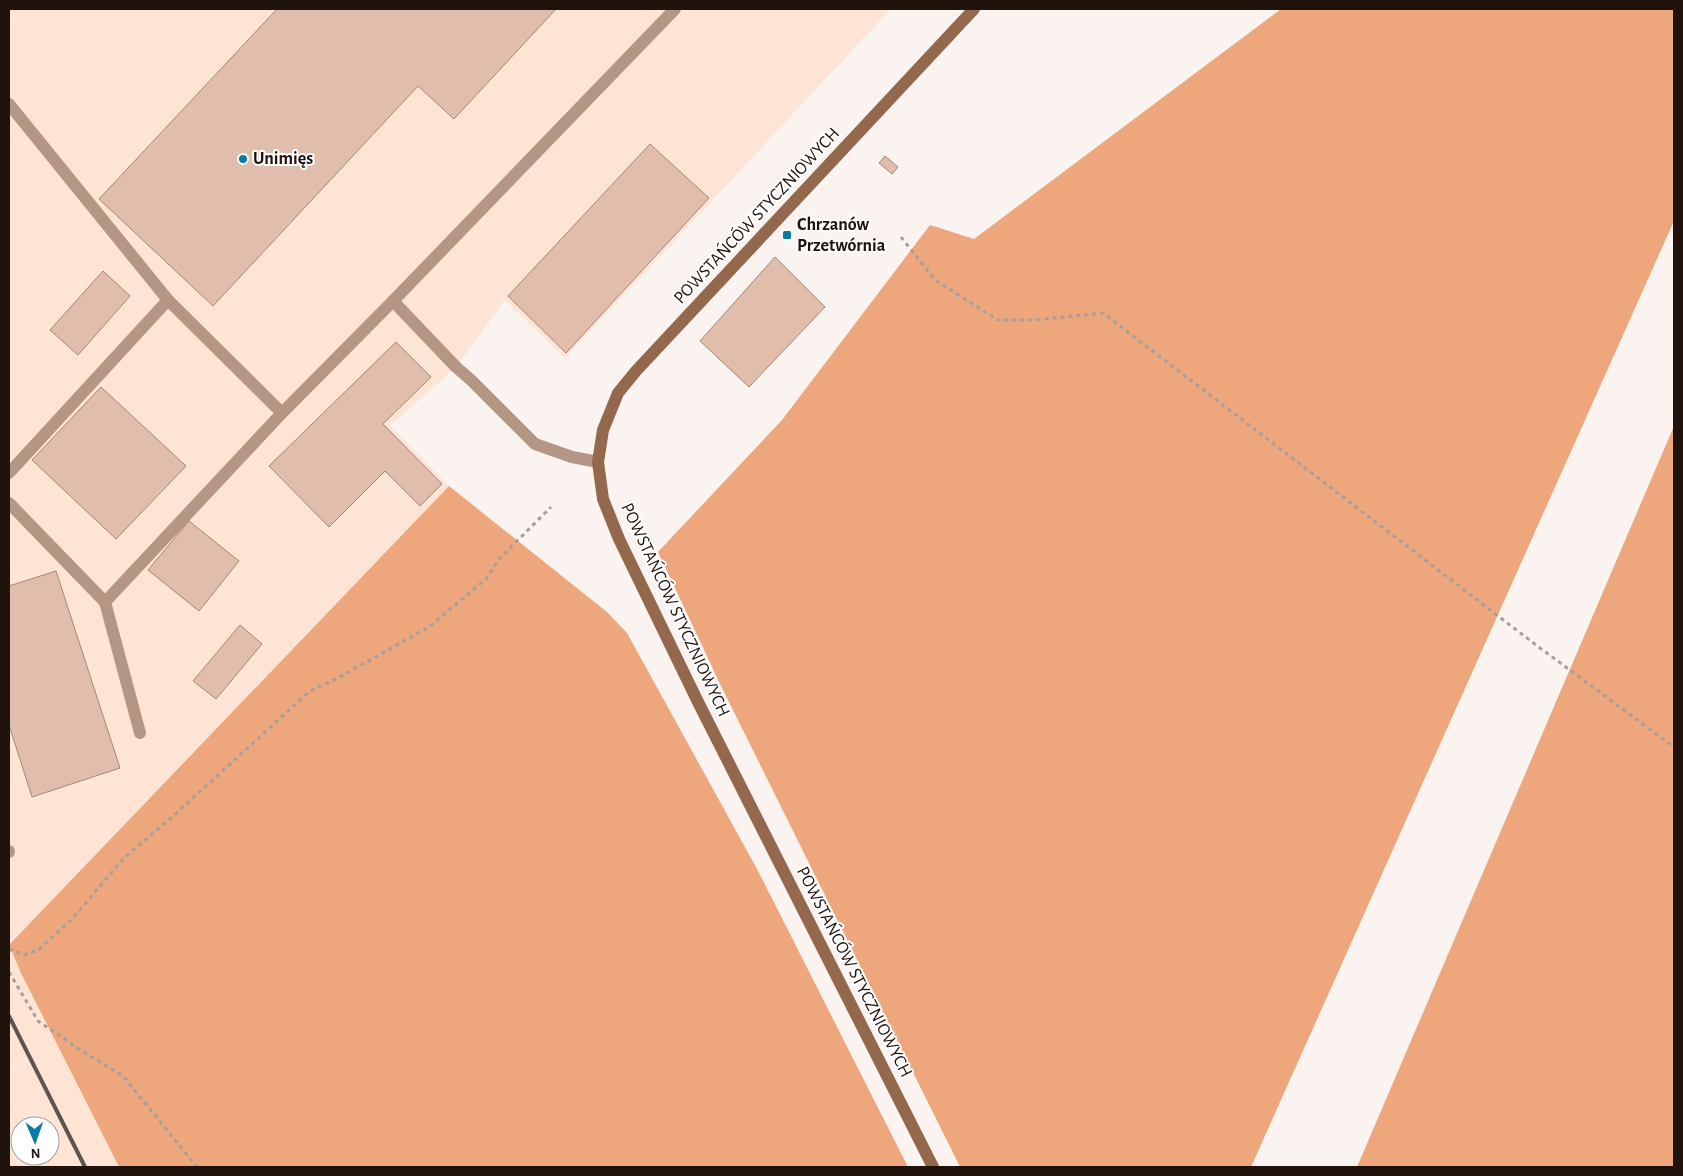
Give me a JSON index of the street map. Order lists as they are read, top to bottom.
{
  "streets": {
    "street": ["POWSTAŃCÓW STYCZNIOWYCH"]
  },
  "places": {
    "other": ["Unimięs"],
    "transit": ["Chrzanów Przetwórnia"]
  },
  "north": "bottom"
}
